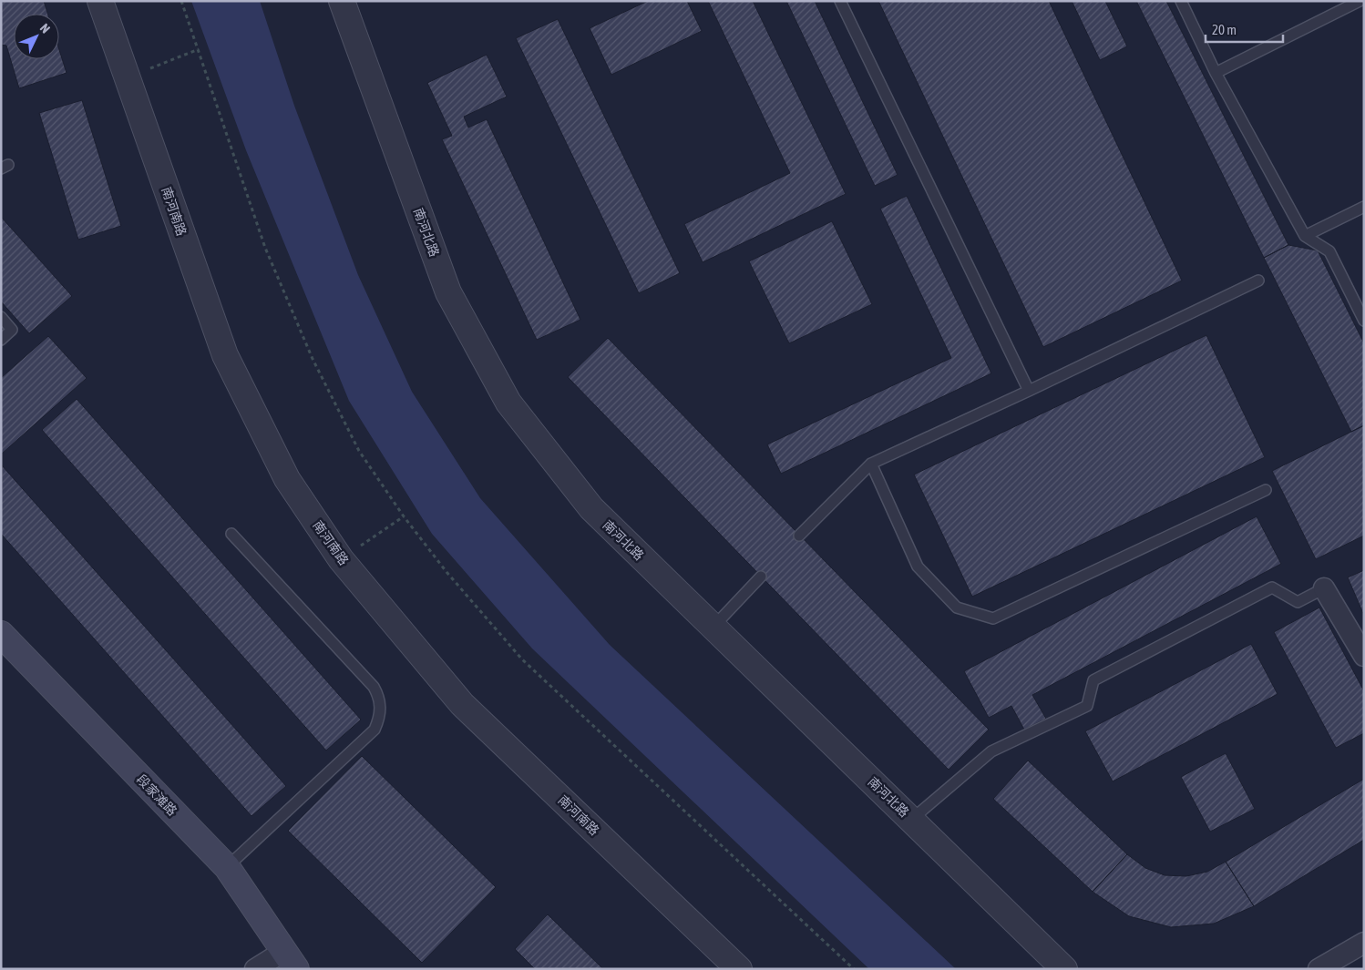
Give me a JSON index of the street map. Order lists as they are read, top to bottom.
{
  "streets": {
    "main road": ["段家滩路"],
    "street": ["南河南路", "南河北路"]
  },
  "scale_bar": "20 m",
  "north": "top right"
}
